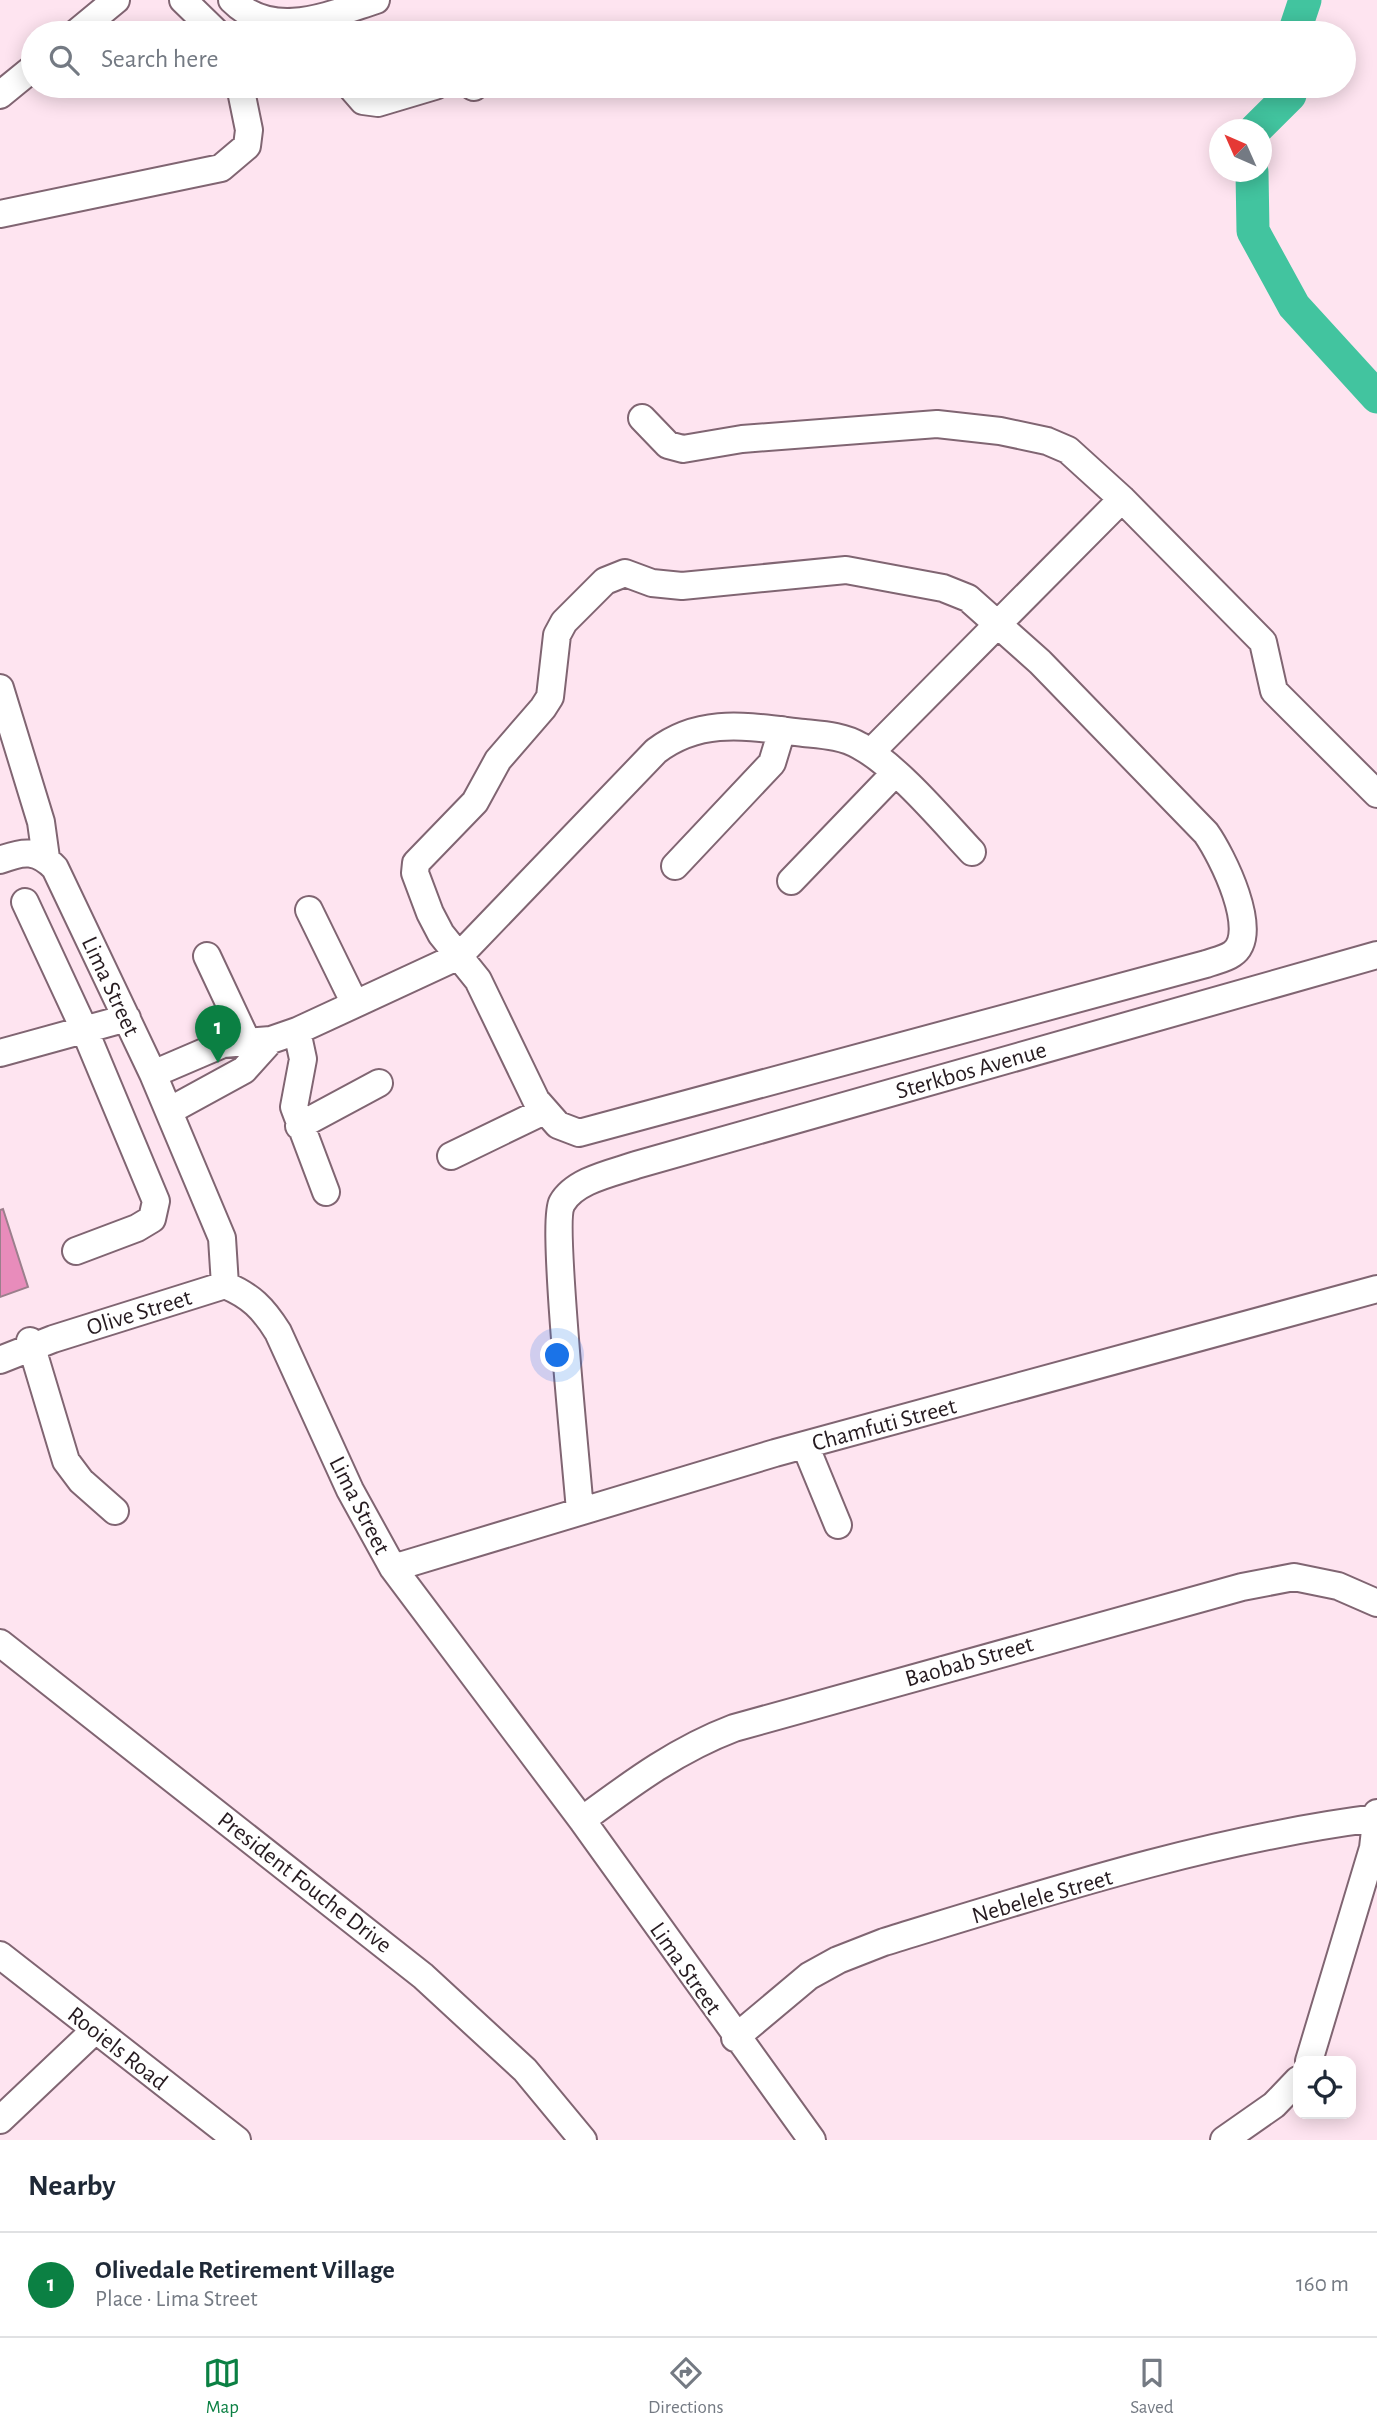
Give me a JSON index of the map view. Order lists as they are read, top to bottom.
{
  "streets": {
    "street": [
      "Lima Street",
      "Sterkbos Avenue",
      "Olive Street",
      "Chamfuti Street",
      "Baobab Street",
      "President Fouche Drive",
      "Nebelele Street",
      "Rooiels Road"
    ]
  },
  "crossings": [
    ["Lima Street", "Olive Street"],
    ["Lima Street", "Chamfuti Street"],
    ["Lima Street", "Baobab Street"],
    ["Lima Street", "Nebelele Street"],
    ["Sterkbos Avenue", "Chamfuti Street"]
  ],
  "north": "top left",
  "page": {
    "search": "Search here",
    "pins": "1",
    "heading": "Nearby",
    "list": [
      {
        "mark": "1",
        "name": "Olivedale Retirement Village",
        "note": "Place · Lima Street",
        "value": "160 m"
      }
    ],
    "nav": ["Map", "Directions", "Saved"]
  }
}
